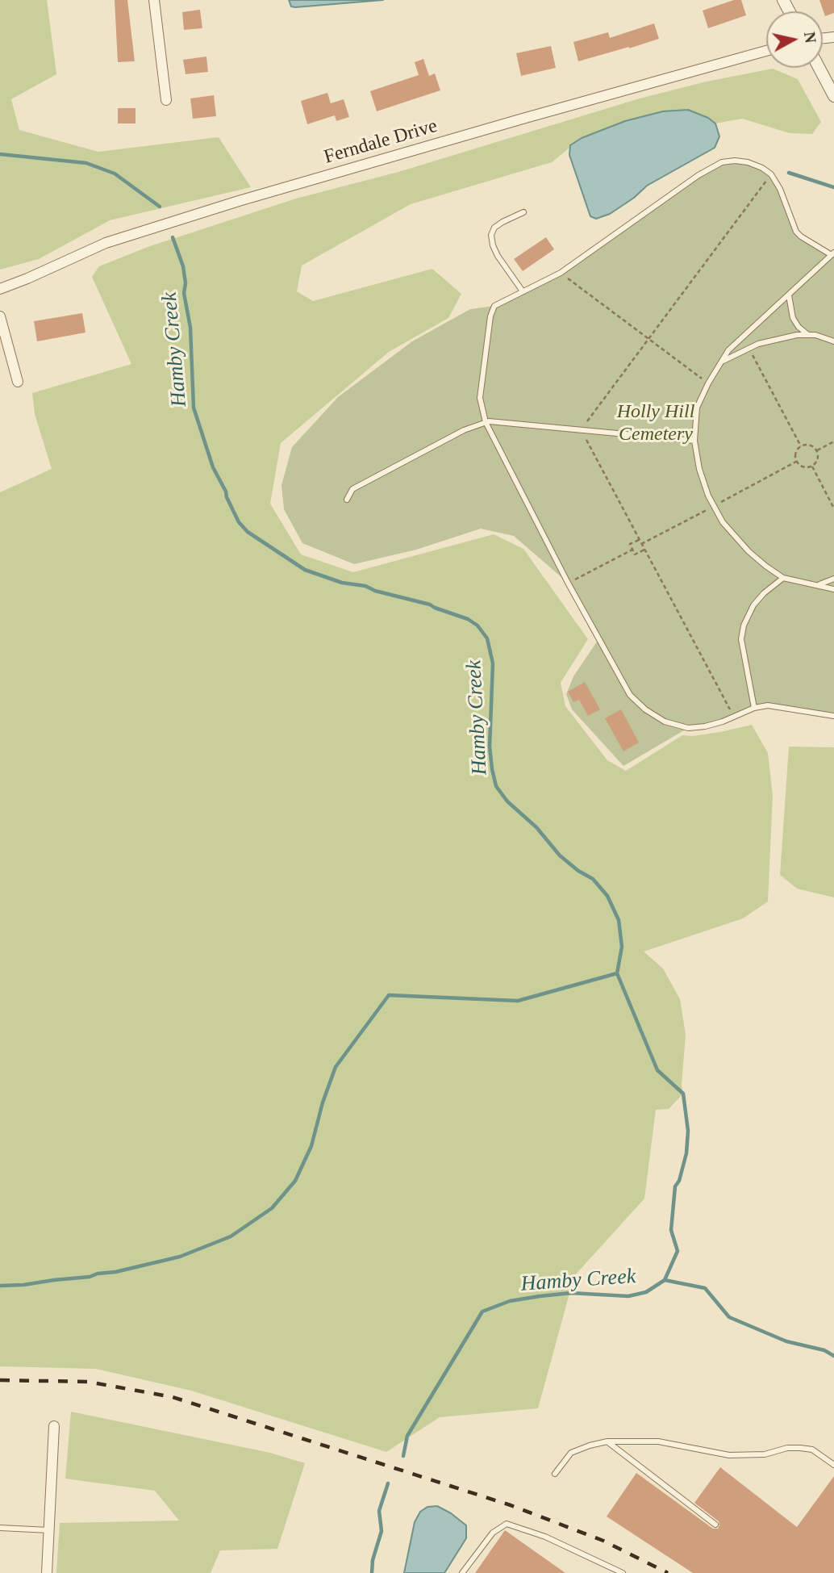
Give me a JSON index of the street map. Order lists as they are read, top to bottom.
{
  "streets": {
    "street": ["Ferndale Drive"]
  },
  "water": ["Hamby Creek"],
  "parks": ["Holly Hill Cemetery"],
  "north": "right"
}
